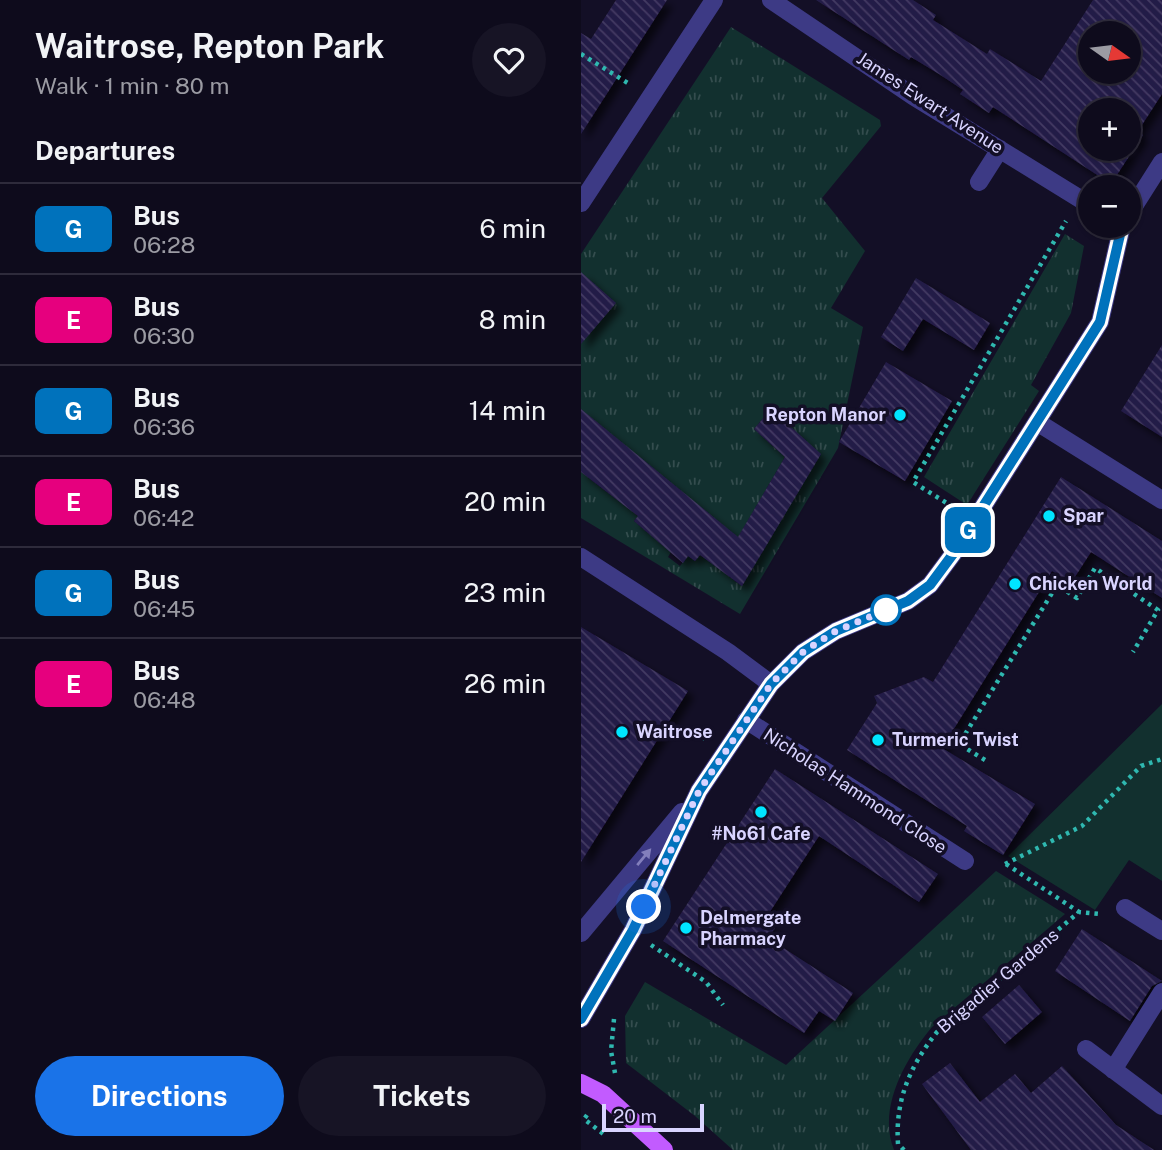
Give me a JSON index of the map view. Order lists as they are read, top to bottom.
{
  "streets": {
    "street": ["James Ewart Avenue", "Nicholas Hammond Close"],
    "path": ["Brigadier Gardens"]
  },
  "places": [
    "Repton Manor",
    "Spar",
    "Chicken World",
    "Waitrose",
    "Turmeric Twist",
    "#No61 Cafe",
    "Delmergate Pharmacy"
  ],
  "lines": ["bus line G"],
  "scale_bar": "20 m",
  "north": "right",
  "page": {
    "heading": [
      ["Waitrose, Repton Park", "Walk · 1 min · 80 m"],
      "Departures"
    ],
    "on_map": "G",
    "map_buttons": ["+", "−"],
    "list": [
      {
        "mark": "G",
        "name": "Bus",
        "note": "06:28",
        "value": "6 min"
      },
      {
        "mark": "E",
        "name": "Bus",
        "note": "06:30",
        "value": "8 min"
      },
      {
        "mark": "G",
        "name": "Bus",
        "note": "06:36",
        "value": "14 min"
      },
      {
        "mark": "E",
        "name": "Bus",
        "note": "06:42",
        "value": "20 min"
      },
      {
        "mark": "G",
        "name": "Bus",
        "note": "06:45",
        "value": "23 min"
      },
      {
        "mark": "E",
        "name": "Bus",
        "note": "06:48",
        "value": "26 min"
      }
    ],
    "buttons": ["Directions", "Tickets"],
    "scale": "20 m"
  }
}
